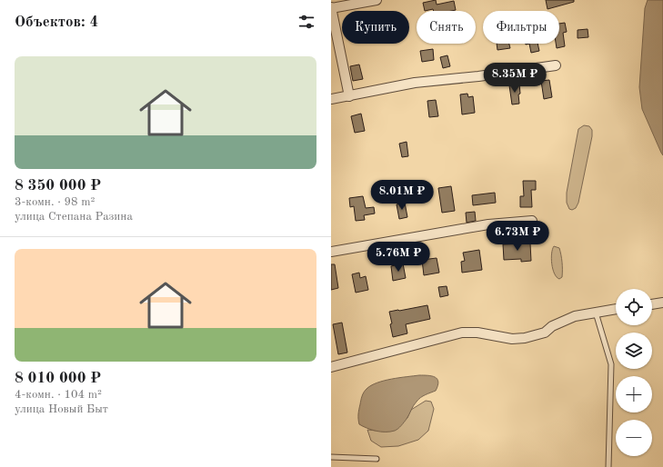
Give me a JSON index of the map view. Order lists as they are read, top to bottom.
{
  "page": {
    "heading": "Объектов: 4",
    "chip": ["Купить", "Снять", "Фильтры"],
    "list": [
      {
        "name": "8 350 000 ₽",
        "note": "3-комн. · 98 m² · улица Степана Разина"
      },
      {
        "name": "8 010 000 ₽",
        "note": "4-комн. · 104 m² · улица Новый Быт"
      }
    ],
    "price": [
      "8.35M ₽",
      "8.01M ₽",
      "6.73M ₽",
      "5.76M ₽"
    ],
    "map_buttons": ["+", "−"]
  }
}
